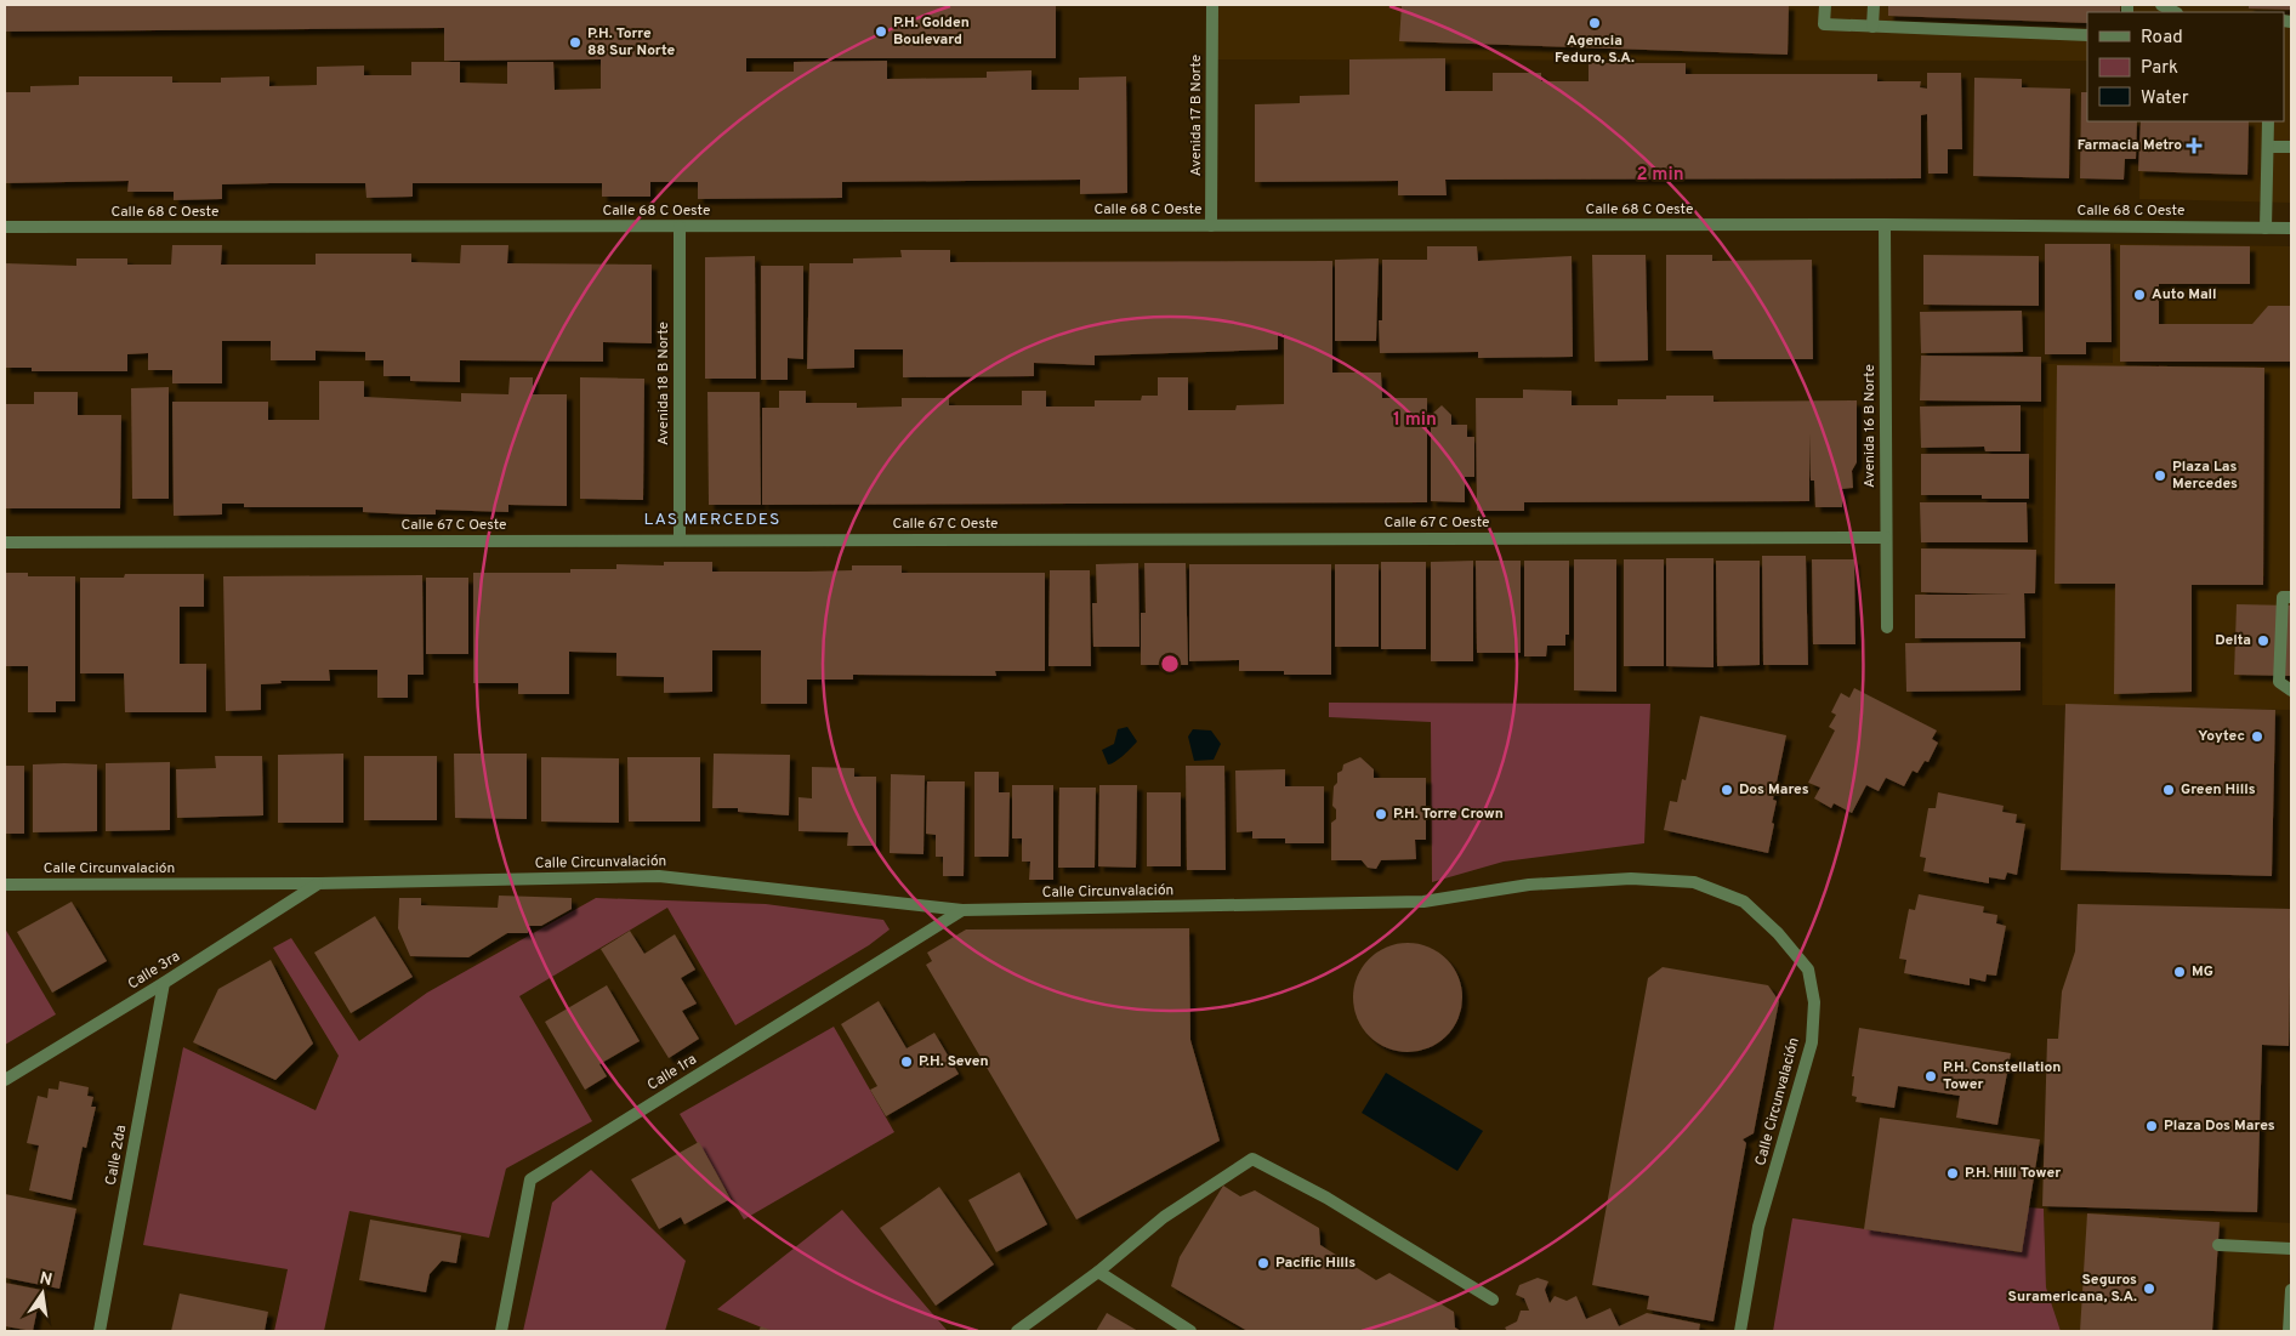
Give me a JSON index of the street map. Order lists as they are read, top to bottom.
{
  "streets": {
    "street": [
      "Avenida 17 B Norte",
      "Calle 68 C Oeste",
      "Avenida 18 B Norte",
      "Avenida 16 B Norte",
      "Calle 67 C Oeste",
      "Calle Circunvalación",
      "Calle 3ra",
      "Calle 1ra",
      "Calle 2da"
    ]
  },
  "crossings": [
    ["Avenida 17 B Norte", "Calle 68 C Oeste"],
    ["Calle 68 C Oeste", "Avenida 18 B Norte"],
    ["Calle 68 C Oeste", "Avenida 16 B Norte"],
    ["Avenida 18 B Norte", "Calle 67 C Oeste"],
    ["Avenida 16 B Norte", "Calle 67 C Oeste"],
    ["Calle Circunvalación", "Calle 3ra"],
    ["Calle Circunvalación", "Calle 1ra"],
    ["Calle 3ra", "Calle 2da"]
  ],
  "districts": ["LAS MERCEDES"],
  "places": {
    "other": [
      "Agencia Feduro, S.A.",
      "P.H. Golden Boulevard",
      "P.H. Torre 88 Sur Norte",
      "Auto Mall",
      "Plaza Las Mercedes",
      "Delta",
      "Yoytec",
      "Dos Mares",
      "Green Hills",
      "P.H. Torre Crown",
      "MG",
      "P.H. Seven",
      "P.H. Constellation Tower",
      "Plaza Dos Mares",
      "P.H. Hill Tower",
      "Pacific Hills",
      "Seguros Suramericana, S.A."
    ],
    "health": ["Farmacia Metro"]
  },
  "legend": ["Road", "Park", "Water"],
  "north": "top",
  "rings": ["2 min", "1 min"]
}
